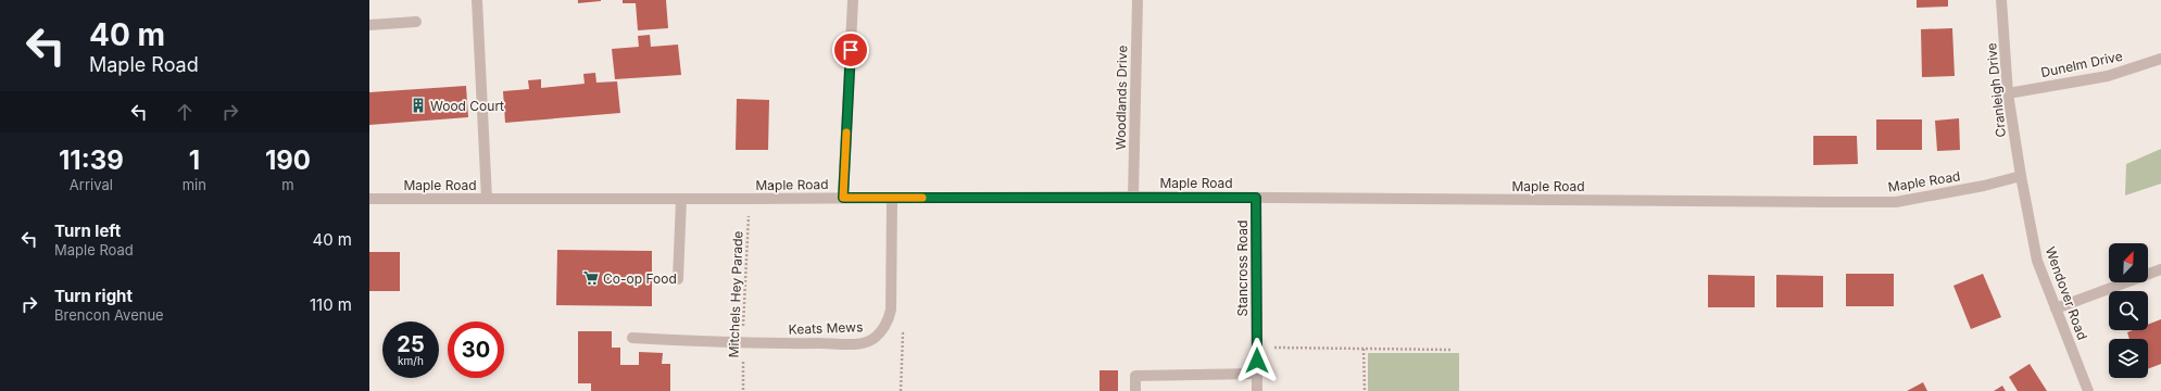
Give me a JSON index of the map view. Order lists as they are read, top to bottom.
{
  "streets": {
    "street": [
      "Dunelm Drive",
      "Cranleigh Drive",
      "Woodlands Drive",
      "Maple Road",
      "Stancross Road",
      "Wendover Road",
      "Keats Mews"
    ],
    "path": ["Mitchels Hey Parade"]
  },
  "crossings": [
    ["Dunelm Drive", "Cranleigh Drive"],
    ["Cranleigh Drive", "Maple Road"],
    ["Cranleigh Drive", "Wendover Road"],
    ["Woodlands Drive", "Maple Road"],
    ["Maple Road", "Stancross Road"],
    ["Maple Road", "Wendover Road"],
    ["Maple Road", "Mitchels Hey Parade"],
    ["Mitchels Hey Parade", "Keats Mews"]
  ],
  "places": {
    "building": ["Wood Court"],
    "supermarket": ["Co-op Food"]
  },
  "north": "top right",
  "page": {
    "turn": ["40 m", "Maple Road"],
    "eta": [
      "11:39",
      "Arrival",
      "1",
      "min",
      "190",
      "m"
    ],
    "list": [
      {
        "name": "Turn left",
        "note": "Maple Road",
        "value": "40 m"
      },
      {
        "name": "Turn right",
        "note": "Brencon Avenue",
        "value": "110 m"
      }
    ],
    "speed": "25 km/h",
    "limit": "30"
  }
}
